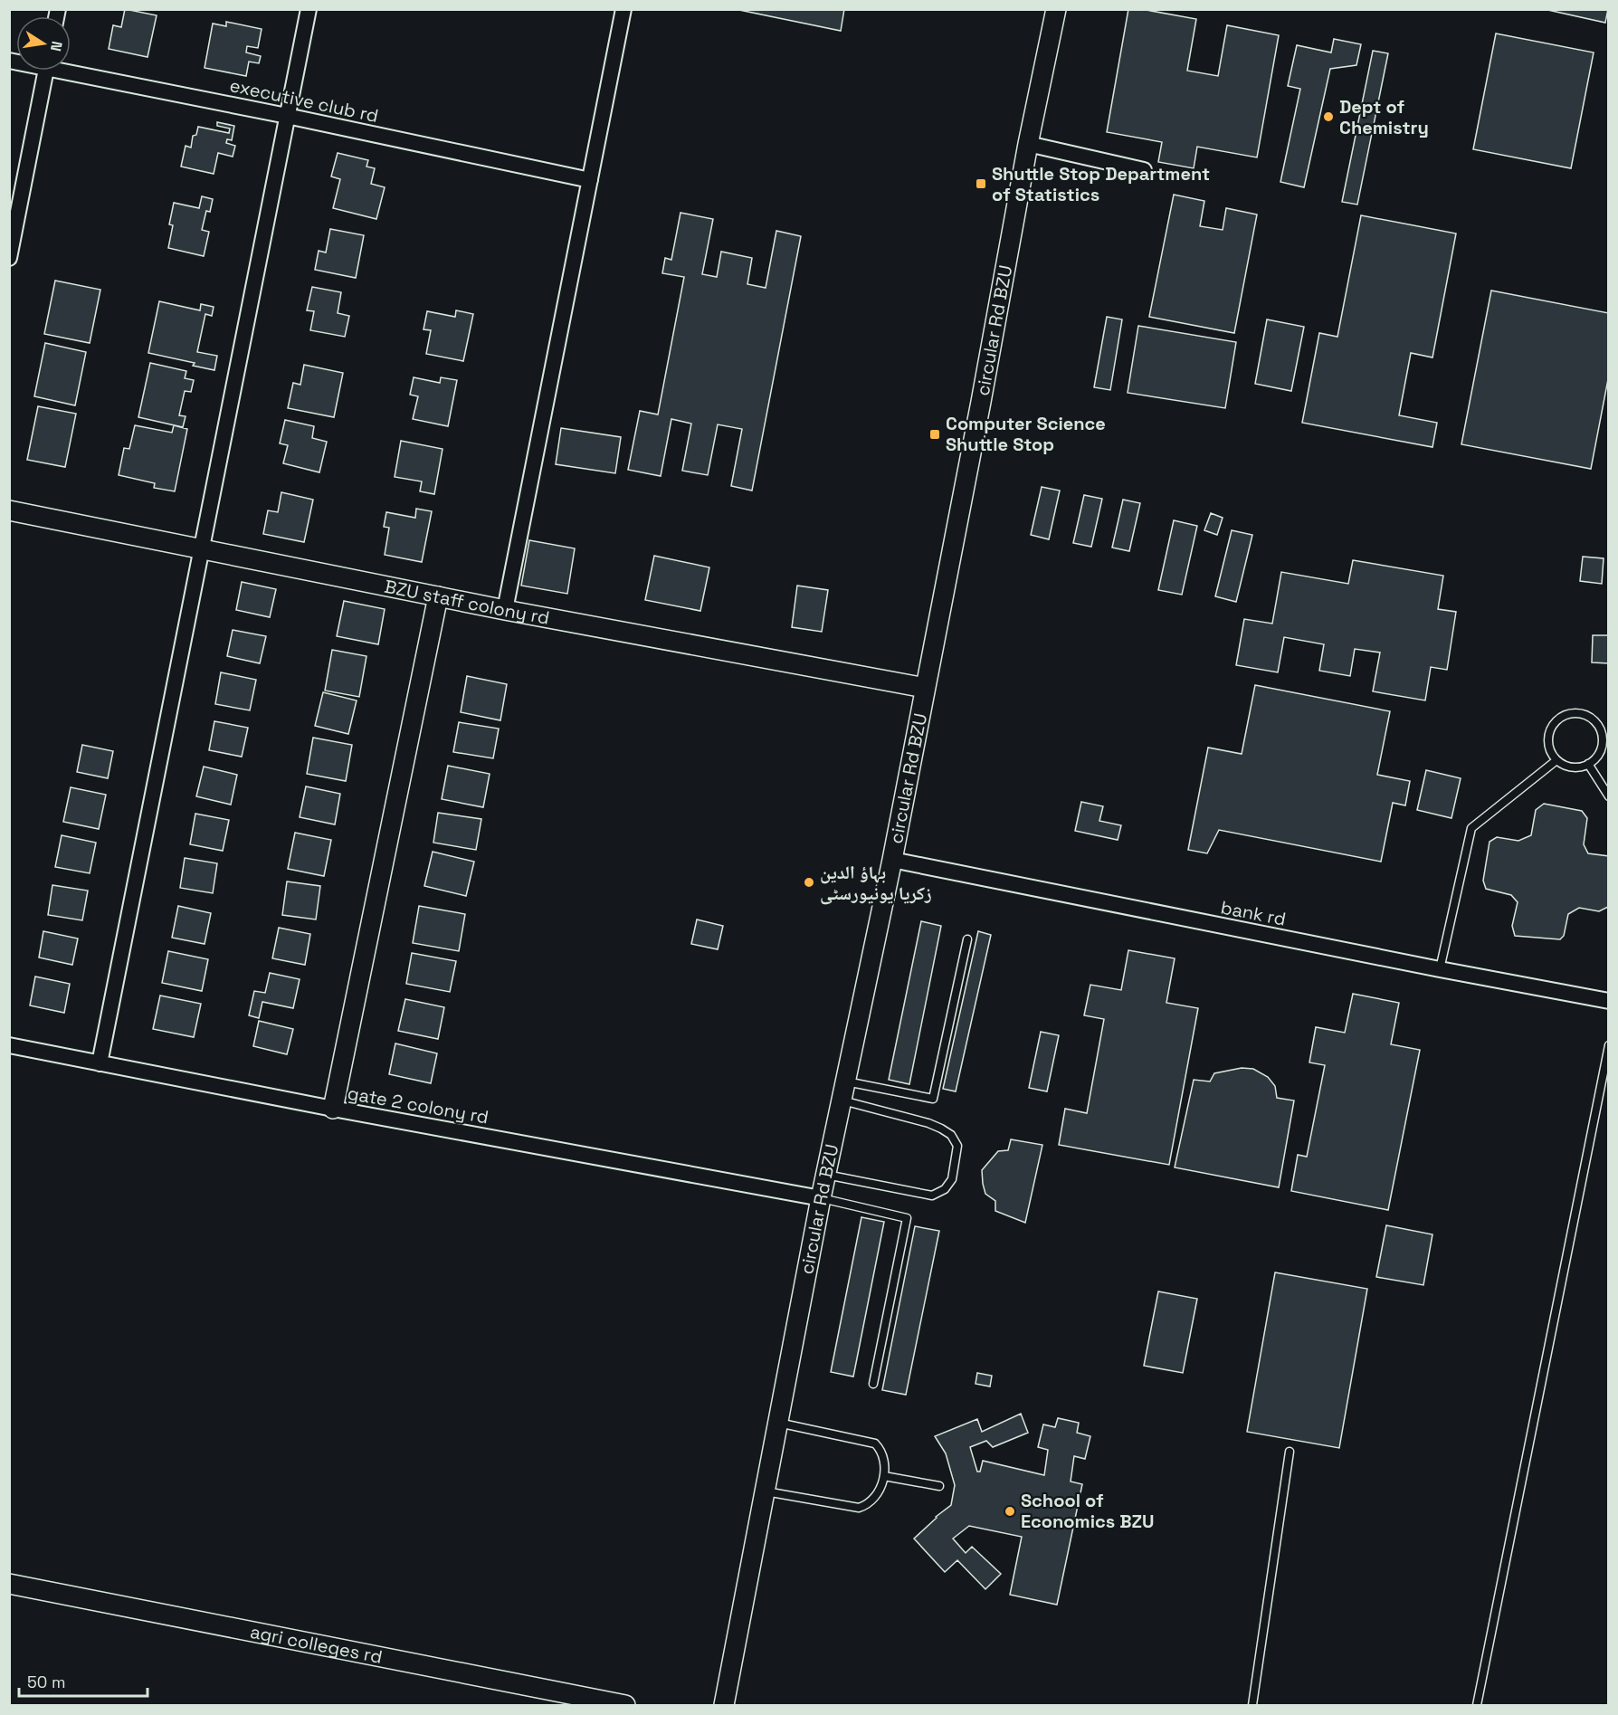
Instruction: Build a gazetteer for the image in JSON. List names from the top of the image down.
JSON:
{
  "streets": {
    "street": [
      "executive club rd",
      "circular Rd BZU",
      "BZU staff colony rd",
      "bank rd",
      "gate 2 colony rd",
      "agri colleges rd"
    ]
  },
  "crossings": [
    ["circular Rd BZU", "BZU staff colony rd"],
    ["circular Rd BZU", "bank rd"],
    ["circular Rd BZU", "gate 2 colony rd"]
  ],
  "places": {
    "other": ["Dept of Chemistry", "بہاؤ الدین زکریا یونیورسٹی", "School of Economics BZU"],
    "transit": ["Shuttle Stop Department of Statistics", "Computer Science Shuttle Stop"]
  },
  "scale_bar": "50 m",
  "north": "right"
}
